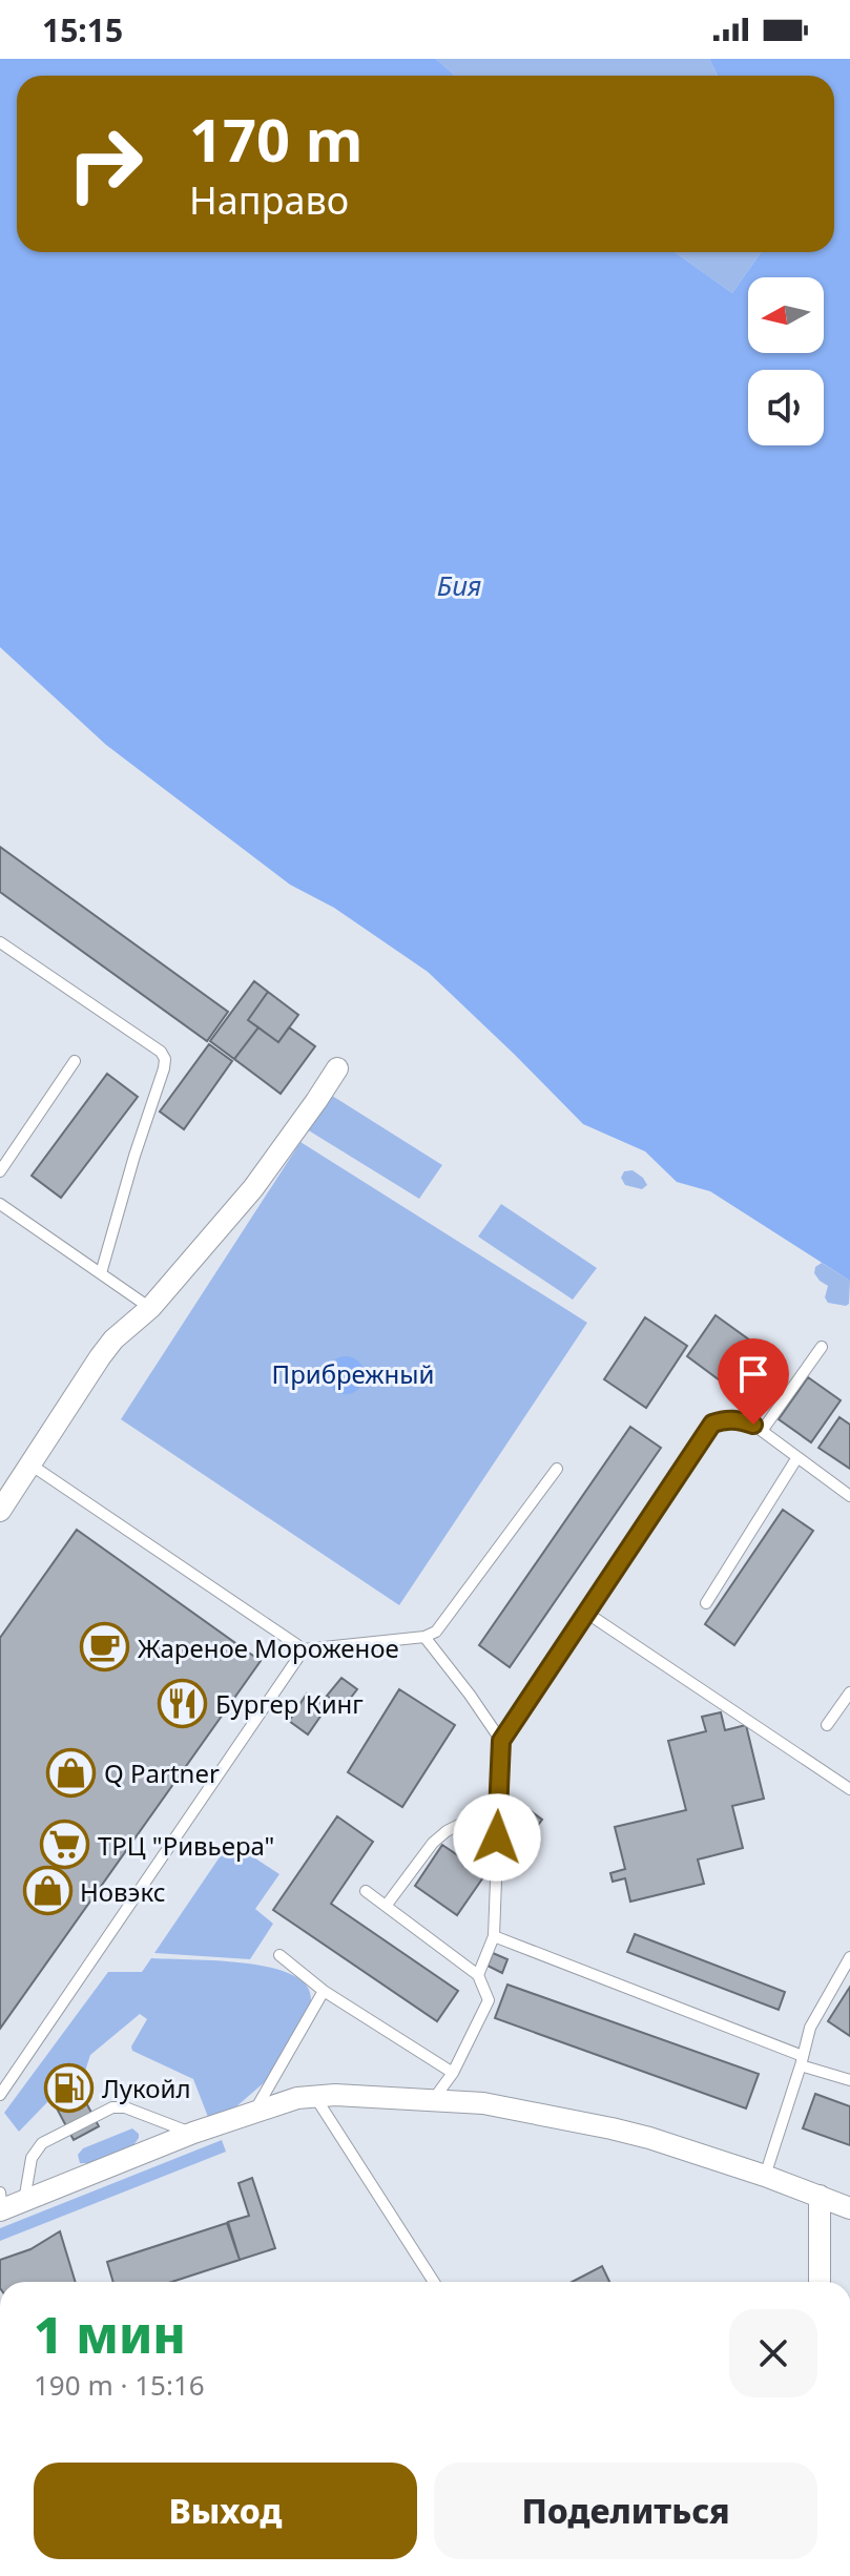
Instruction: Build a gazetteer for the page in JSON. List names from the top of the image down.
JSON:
{
  "water": ["Бия"],
  "parks": ["Прибрежный"],
  "places": {
    "cafe": ["Жареное Мороженое"],
    "restaurant": ["Бургер Кинг"],
    "shop": ["Q Partner", "Новэкс"],
    "supermarket": ["ТРЦ \"Ривьера\""],
    "fuel station": ["Лукойл"]
  },
  "north": "left",
  "page": {
    "status": "15:15",
    "turn": ["170 m", "Направо"],
    "heading": ["1 мин", "190 m · 15:16"],
    "buttons": ["Выход", "Поделиться"]
  }
}
